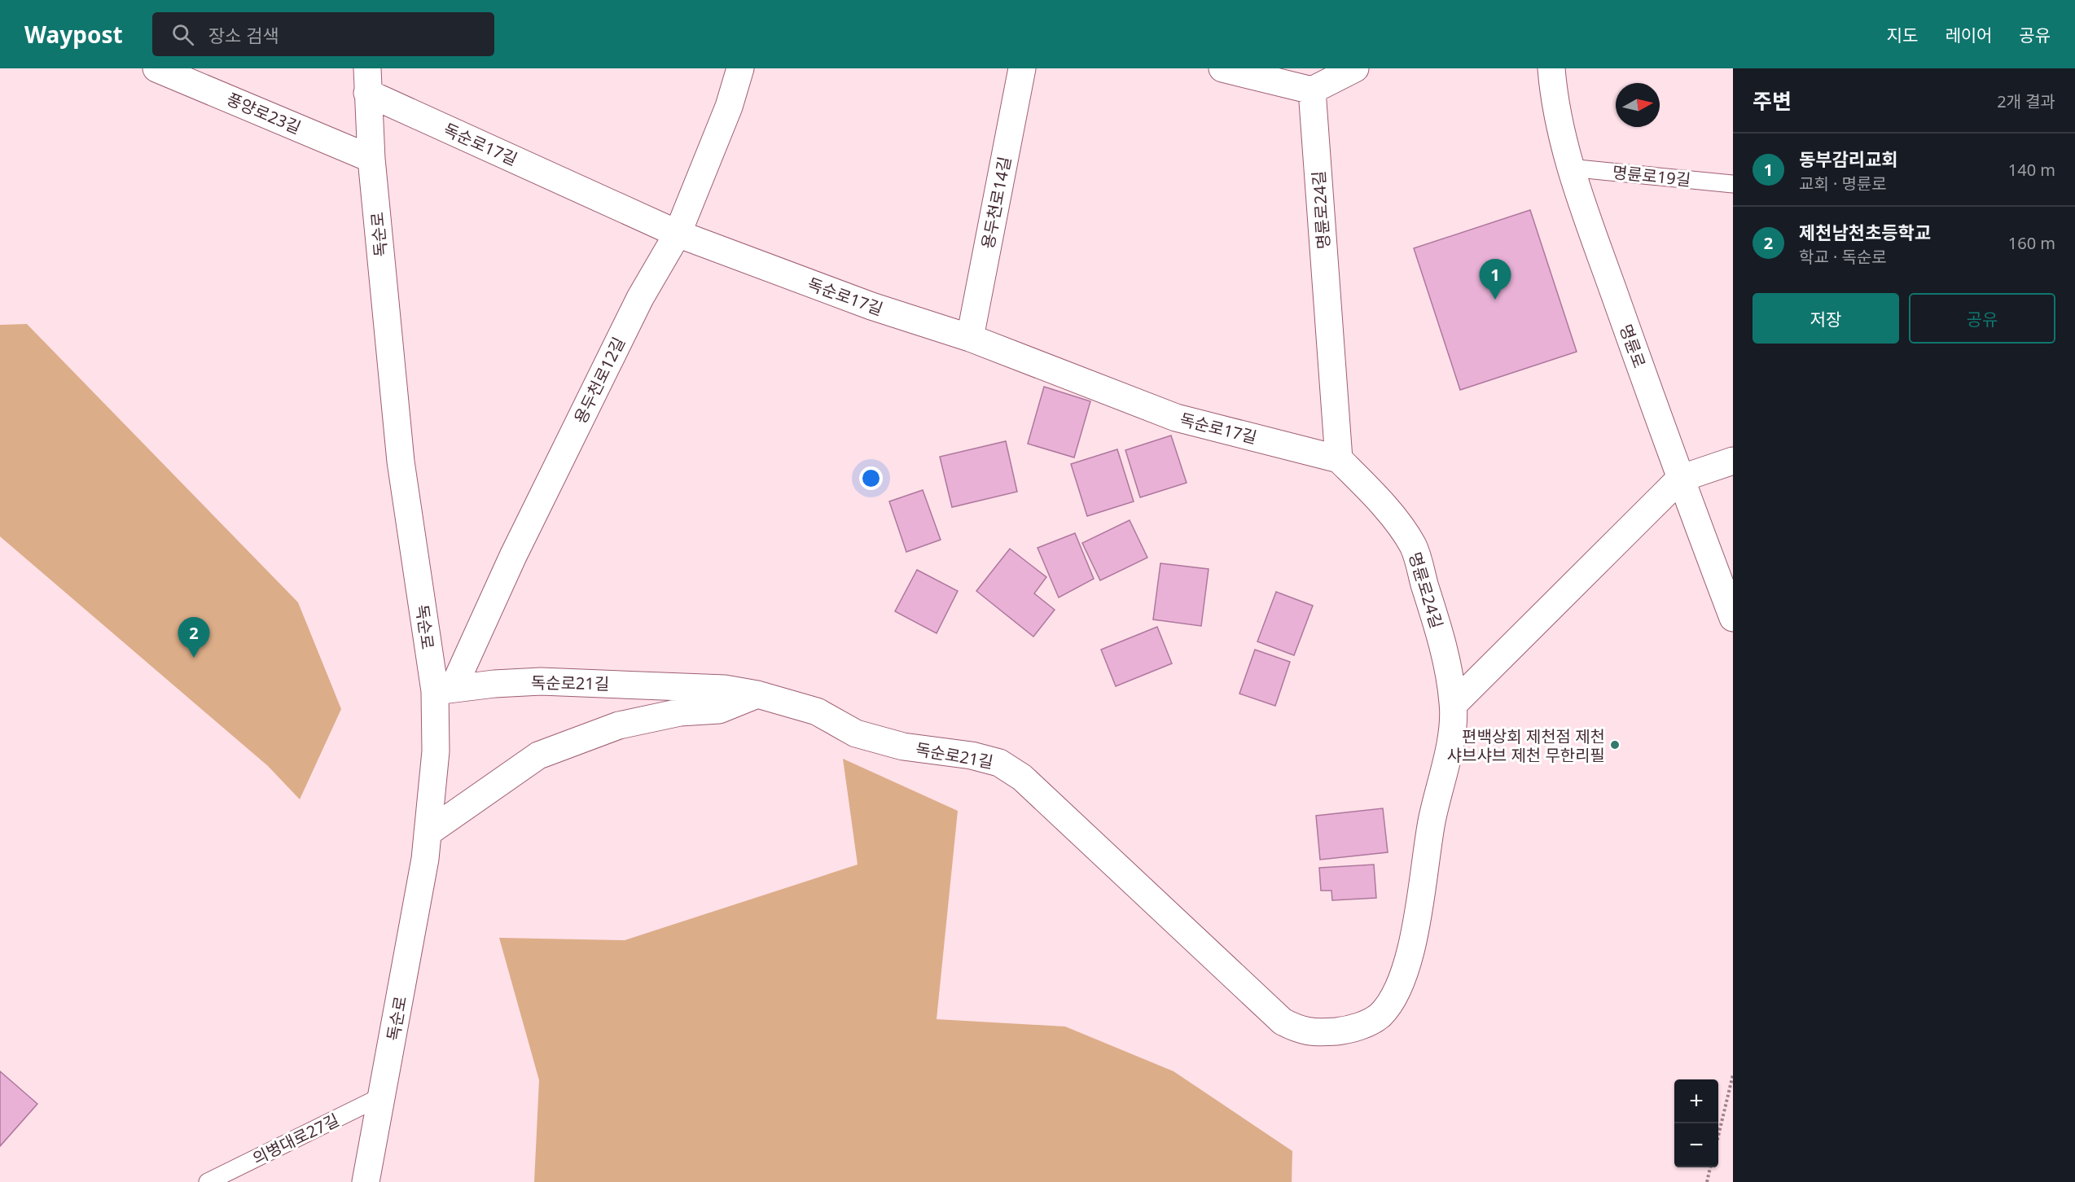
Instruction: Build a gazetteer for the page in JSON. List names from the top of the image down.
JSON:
{
  "streets": {
    "street": [
      "풍양로23길",
      "독순로17길",
      "용두천로14길",
      "명륜로24길",
      "독순로",
      "명륜로",
      "용두천로12길",
      "독순로21길"
    ],
    "lane": ["명륜로19길", "의병대로27길"]
  },
  "crossings": [
    ["풍양로23길", "독순로"],
    ["독순로17길", "용두천로14길"],
    ["독순로17길", "명륜로24길"],
    ["독순로17길", "독순로"],
    ["독순로17길", "용두천로12길"],
    ["명륜로19길", "명륜로"],
    ["명륜로24길", "독순로21길"],
    ["독순로", "용두천로12길"],
    ["독순로", "독순로21길"],
    ["독순로", "의병대로27길"],
    ["용두천로12길", "독순로21길"]
  ],
  "places": ["편백상회 제천점 제천 샤브샤브 제천 무한리필"],
  "north": "right",
  "page": {
    "header": "Waypost",
    "search": "장소 검색",
    "nav": ["지도", "레이어", "공유"],
    "heading": ["주변", "2개 결과"],
    "list": [
      {
        "mark": "1",
        "name": "동부감리교회",
        "note": "교회 · 명륜로",
        "value": "140 m"
      },
      {
        "mark": "2",
        "name": "제천남천초등학교",
        "note": "학교 · 독순로",
        "value": "160 m"
      }
    ],
    "pins": ["1", "2"],
    "buttons": ["저장", "공유"],
    "map_buttons": ["+", "−"]
  }
}
